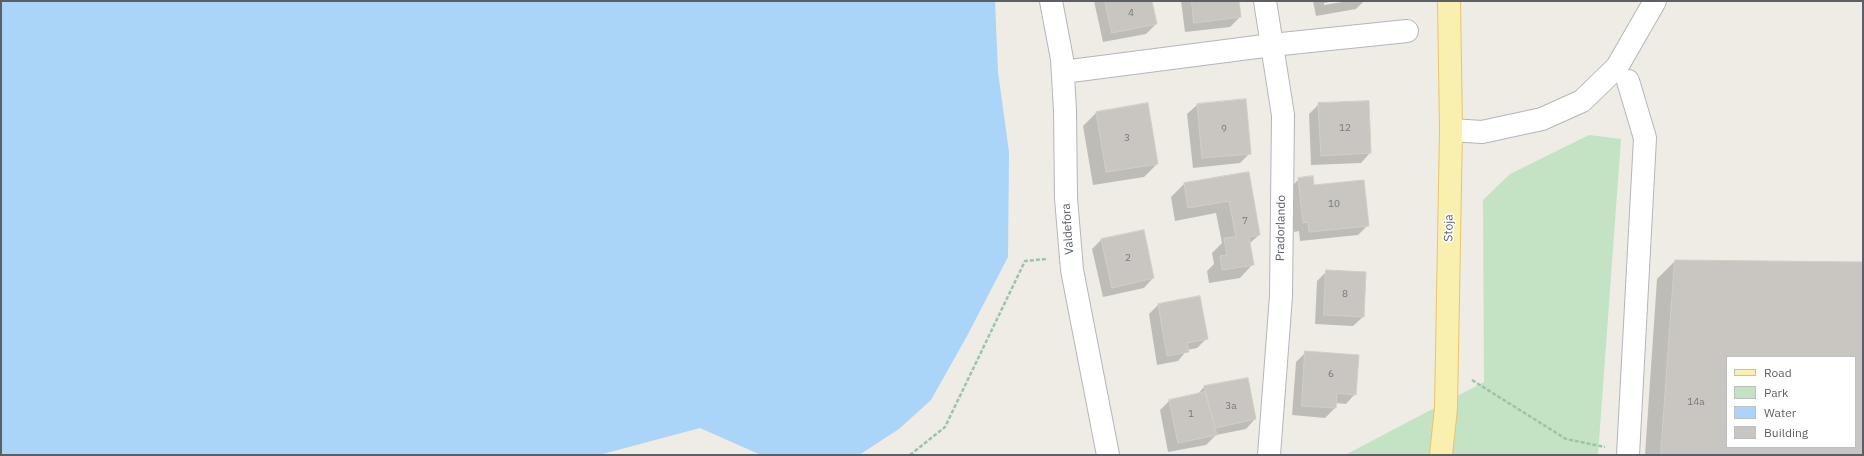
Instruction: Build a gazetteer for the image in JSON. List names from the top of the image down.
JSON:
{
  "streets": {
    "main road": ["Stoja"],
    "street": ["Pradorlando", "Valdefora"]
  },
  "house_numbers": [
    "4",
    "12",
    "9",
    "3",
    "10",
    "7",
    "2",
    "8",
    "6",
    "14a",
    "3a",
    "1"
  ],
  "legend": [
    "Road",
    "Park",
    "Water",
    "Building"
  ]
}
